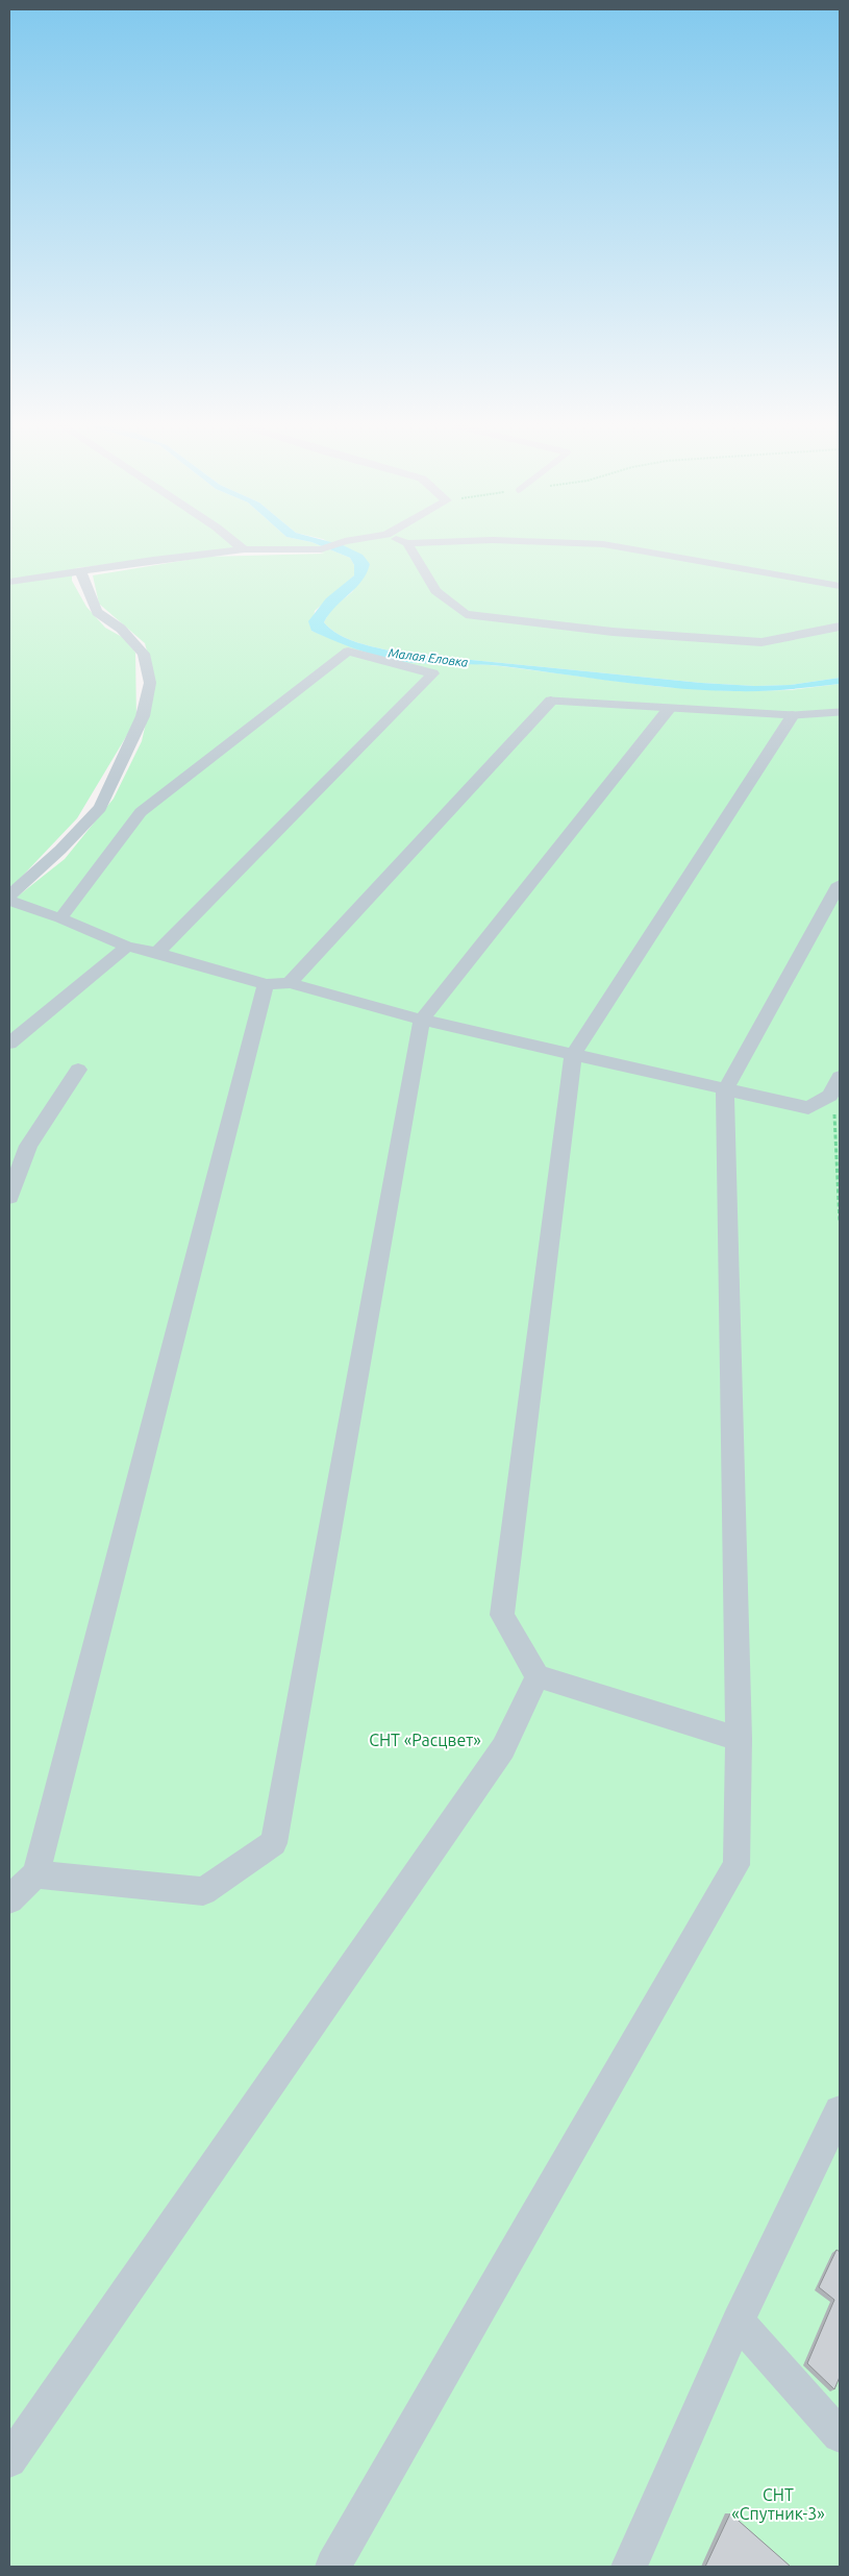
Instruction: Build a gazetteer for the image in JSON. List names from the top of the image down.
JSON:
{
  "water": ["Малая Еловка"],
  "parks": ["СНТ «Расцвет»", "СНТ «Спутник-3»"]
}
